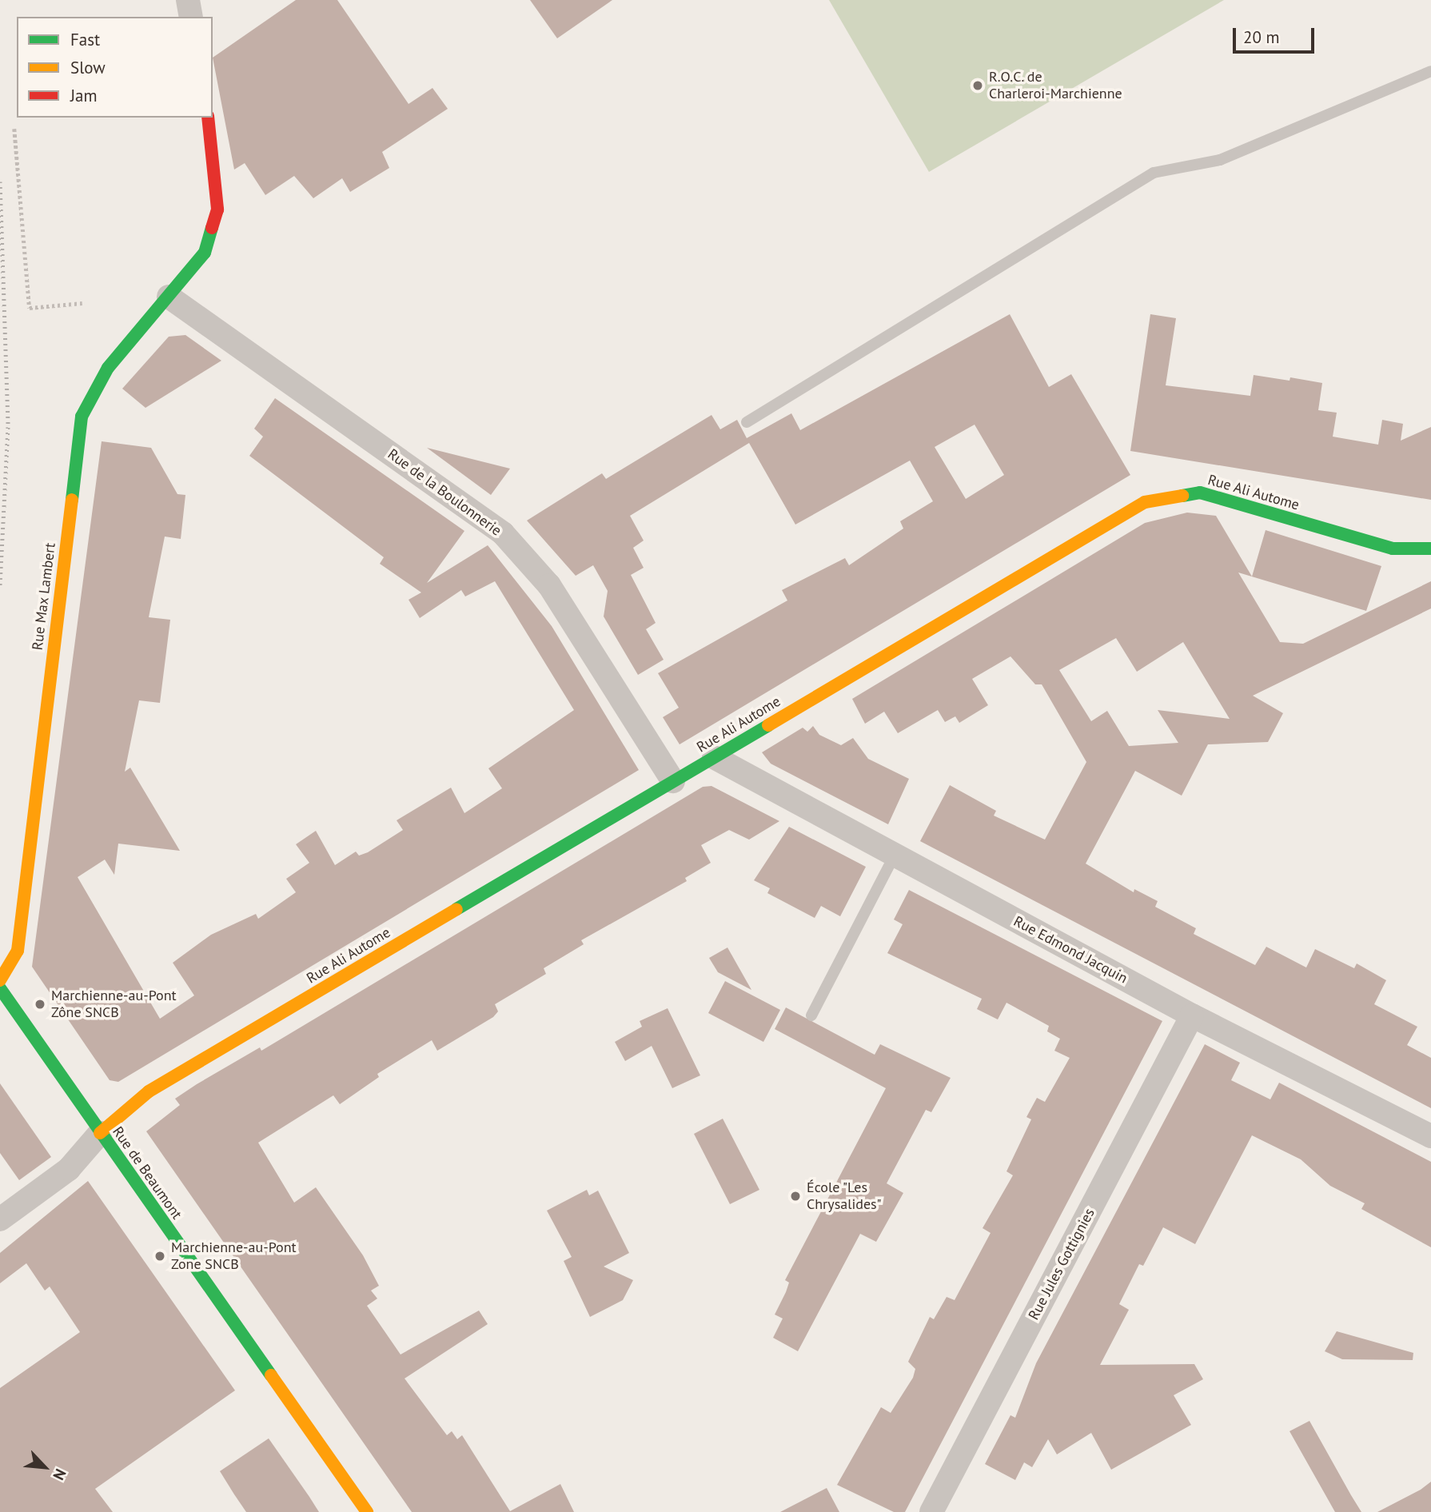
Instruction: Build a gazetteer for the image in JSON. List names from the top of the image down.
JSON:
{
  "streets": {
    "street": [
      "Rue de la Boulonnerie",
      "Rue Ali Autome",
      "Rue Max Lambert",
      "Rue Edmond Jacquin",
      "Rue de Beaumont",
      "Rue Jules Gottignies"
    ]
  },
  "crossings": [
    ["Rue de la Boulonnerie", "Rue Ali Autome"],
    ["Rue de la Boulonnerie", "Rue Max Lambert"],
    ["Rue Ali Autome", "Rue Edmond Jacquin"],
    ["Rue Ali Autome", "Rue de Beaumont"],
    ["Rue Edmond Jacquin", "Rue Jules Gottignies"]
  ],
  "places": [
    "R.O.C. de Charleroi-Marchienne",
    "Marchienne-au-Pont Zône SNCB",
    "École \"Les Chrysalides\"",
    "Marchienne-au-Pont Zone SNCB"
  ],
  "legend": ["Fast", "Slow", "Jam"],
  "scale_bar": "20 m",
  "north": "bottom right"
}
